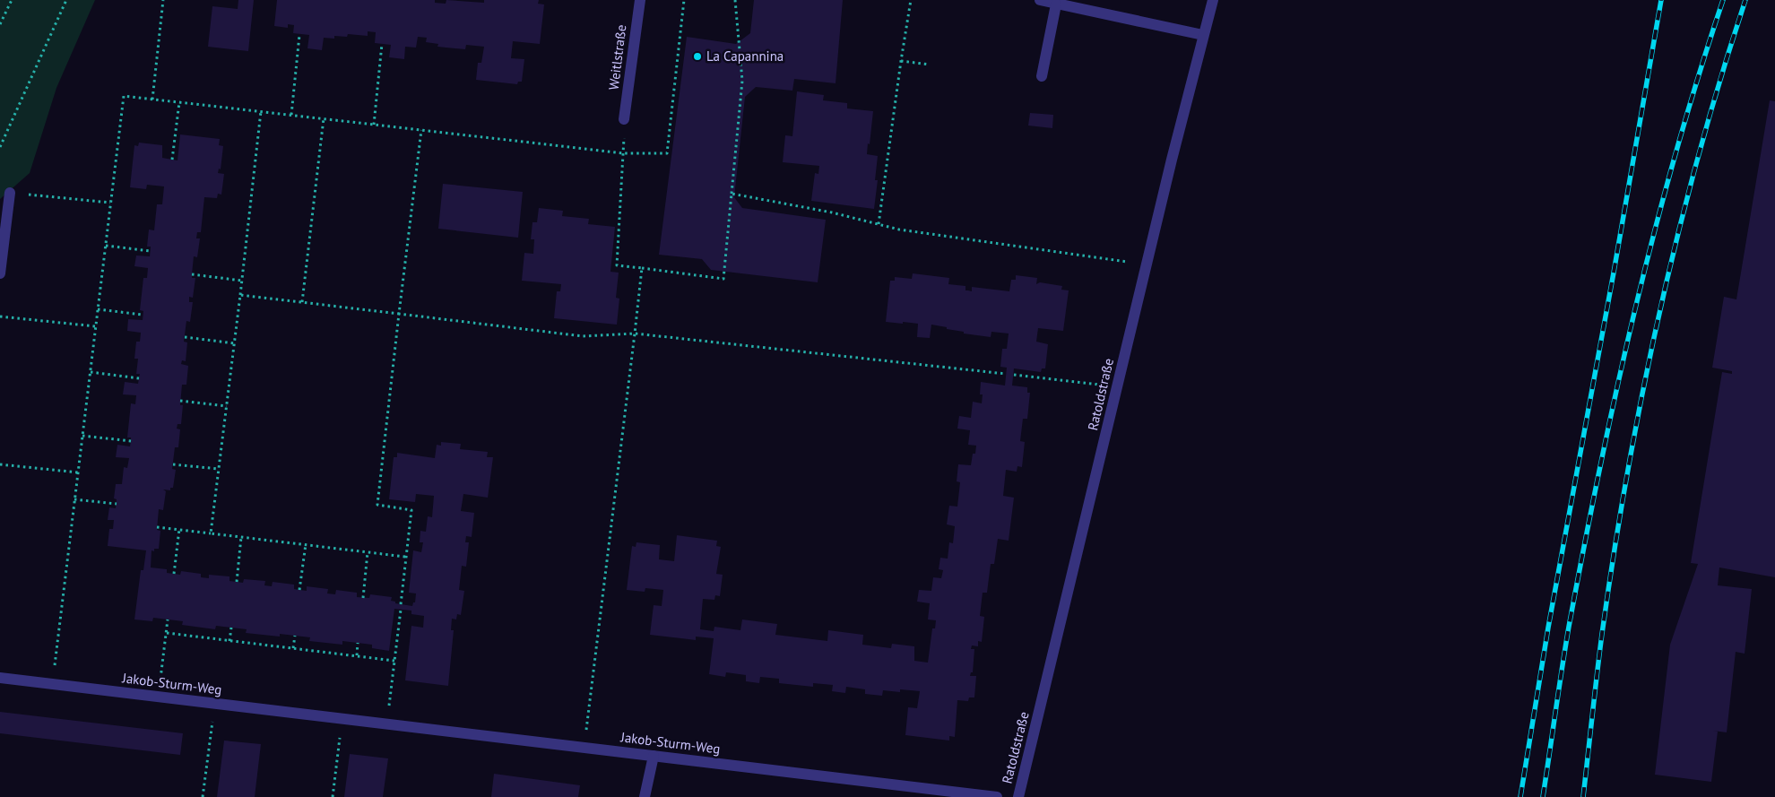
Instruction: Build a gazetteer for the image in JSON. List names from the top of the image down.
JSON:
{
  "streets": {
    "street": ["Weitlstraße", "Ratoldstraße", "Jakob-Sturm-Weg"]
  },
  "places": ["La Capannina"]
}
